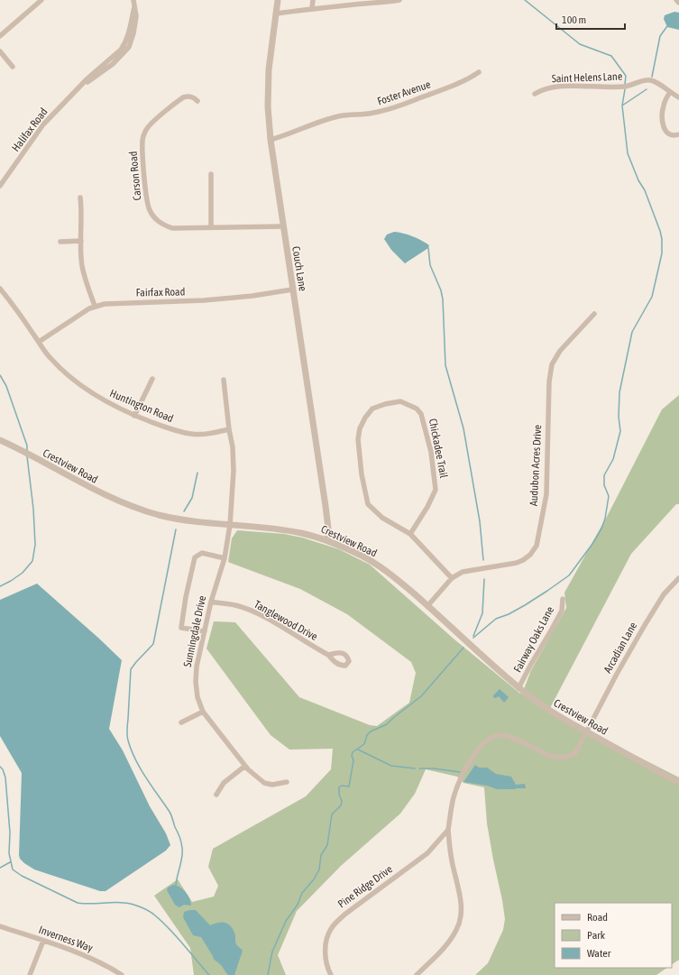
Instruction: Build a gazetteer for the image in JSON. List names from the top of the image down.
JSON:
{
  "streets": {
    "street": [
      "Saint Helens Lane",
      "Foster Avenue",
      "Halifax Road",
      "Carson Road",
      "Couch Lane",
      "Fairfax Road",
      "Huntington Road",
      "Chickadee Trail",
      "Audubon Acres Drive",
      "Crestview Road",
      "Tanglewood Drive",
      "Sunningdale Drive",
      "Fairway Oaks Lane",
      "Arcadian Lane",
      "Pine Ridge Drive",
      "Inverness Way"
    ]
  },
  "crossings": [
    ["Foster Avenue", "Couch Lane"],
    ["Carson Road", "Couch Lane"],
    ["Couch Lane", "Fairfax Road"],
    ["Couch Lane", "Crestview Road"],
    ["Fairfax Road", "Huntington Road"],
    ["Chickadee Trail", "Audubon Acres Drive"],
    ["Audubon Acres Drive", "Crestview Road"],
    ["Crestview Road", "Sunningdale Drive"],
    ["Crestview Road", "Fairway Oaks Lane"],
    ["Crestview Road", "Arcadian Lane"],
    ["Crestview Road", "Pine Ridge Drive"],
    ["Tanglewood Drive", "Sunningdale Drive"],
    ["Arcadian Lane", "Pine Ridge Drive"]
  ],
  "legend": ["Road", "Park", "Water"],
  "scale_bar": "100 m"
}
